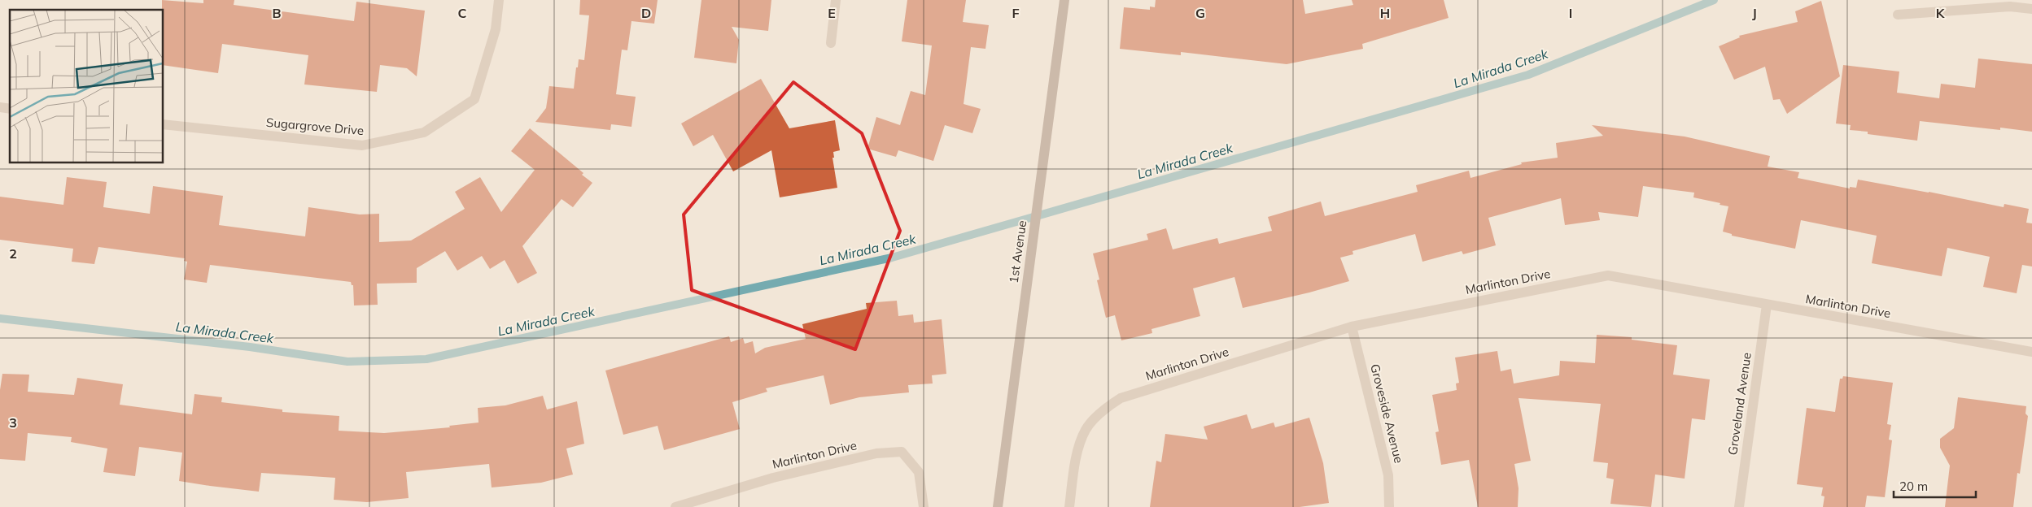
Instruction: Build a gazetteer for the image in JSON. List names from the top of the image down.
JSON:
{
  "streets": {
    "main road": ["1st Avenue"],
    "street": [
      "Sugargrove Drive",
      "Marlinton Drive",
      "Groveland Avenue",
      "Groveside Avenue"
    ]
  },
  "crossings": [
    ["Marlinton Drive", "Groveland Avenue"],
    ["Marlinton Drive", "Groveside Avenue"]
  ],
  "water": ["La Mirada Creek"],
  "scale_bar": "20 m",
  "grid": {
    "columns": [
      "B",
      "C",
      "D",
      "E",
      "F",
      "G",
      "H",
      "I",
      "J",
      "K"
    ],
    "rows": ["2", "3"]
  }
}
